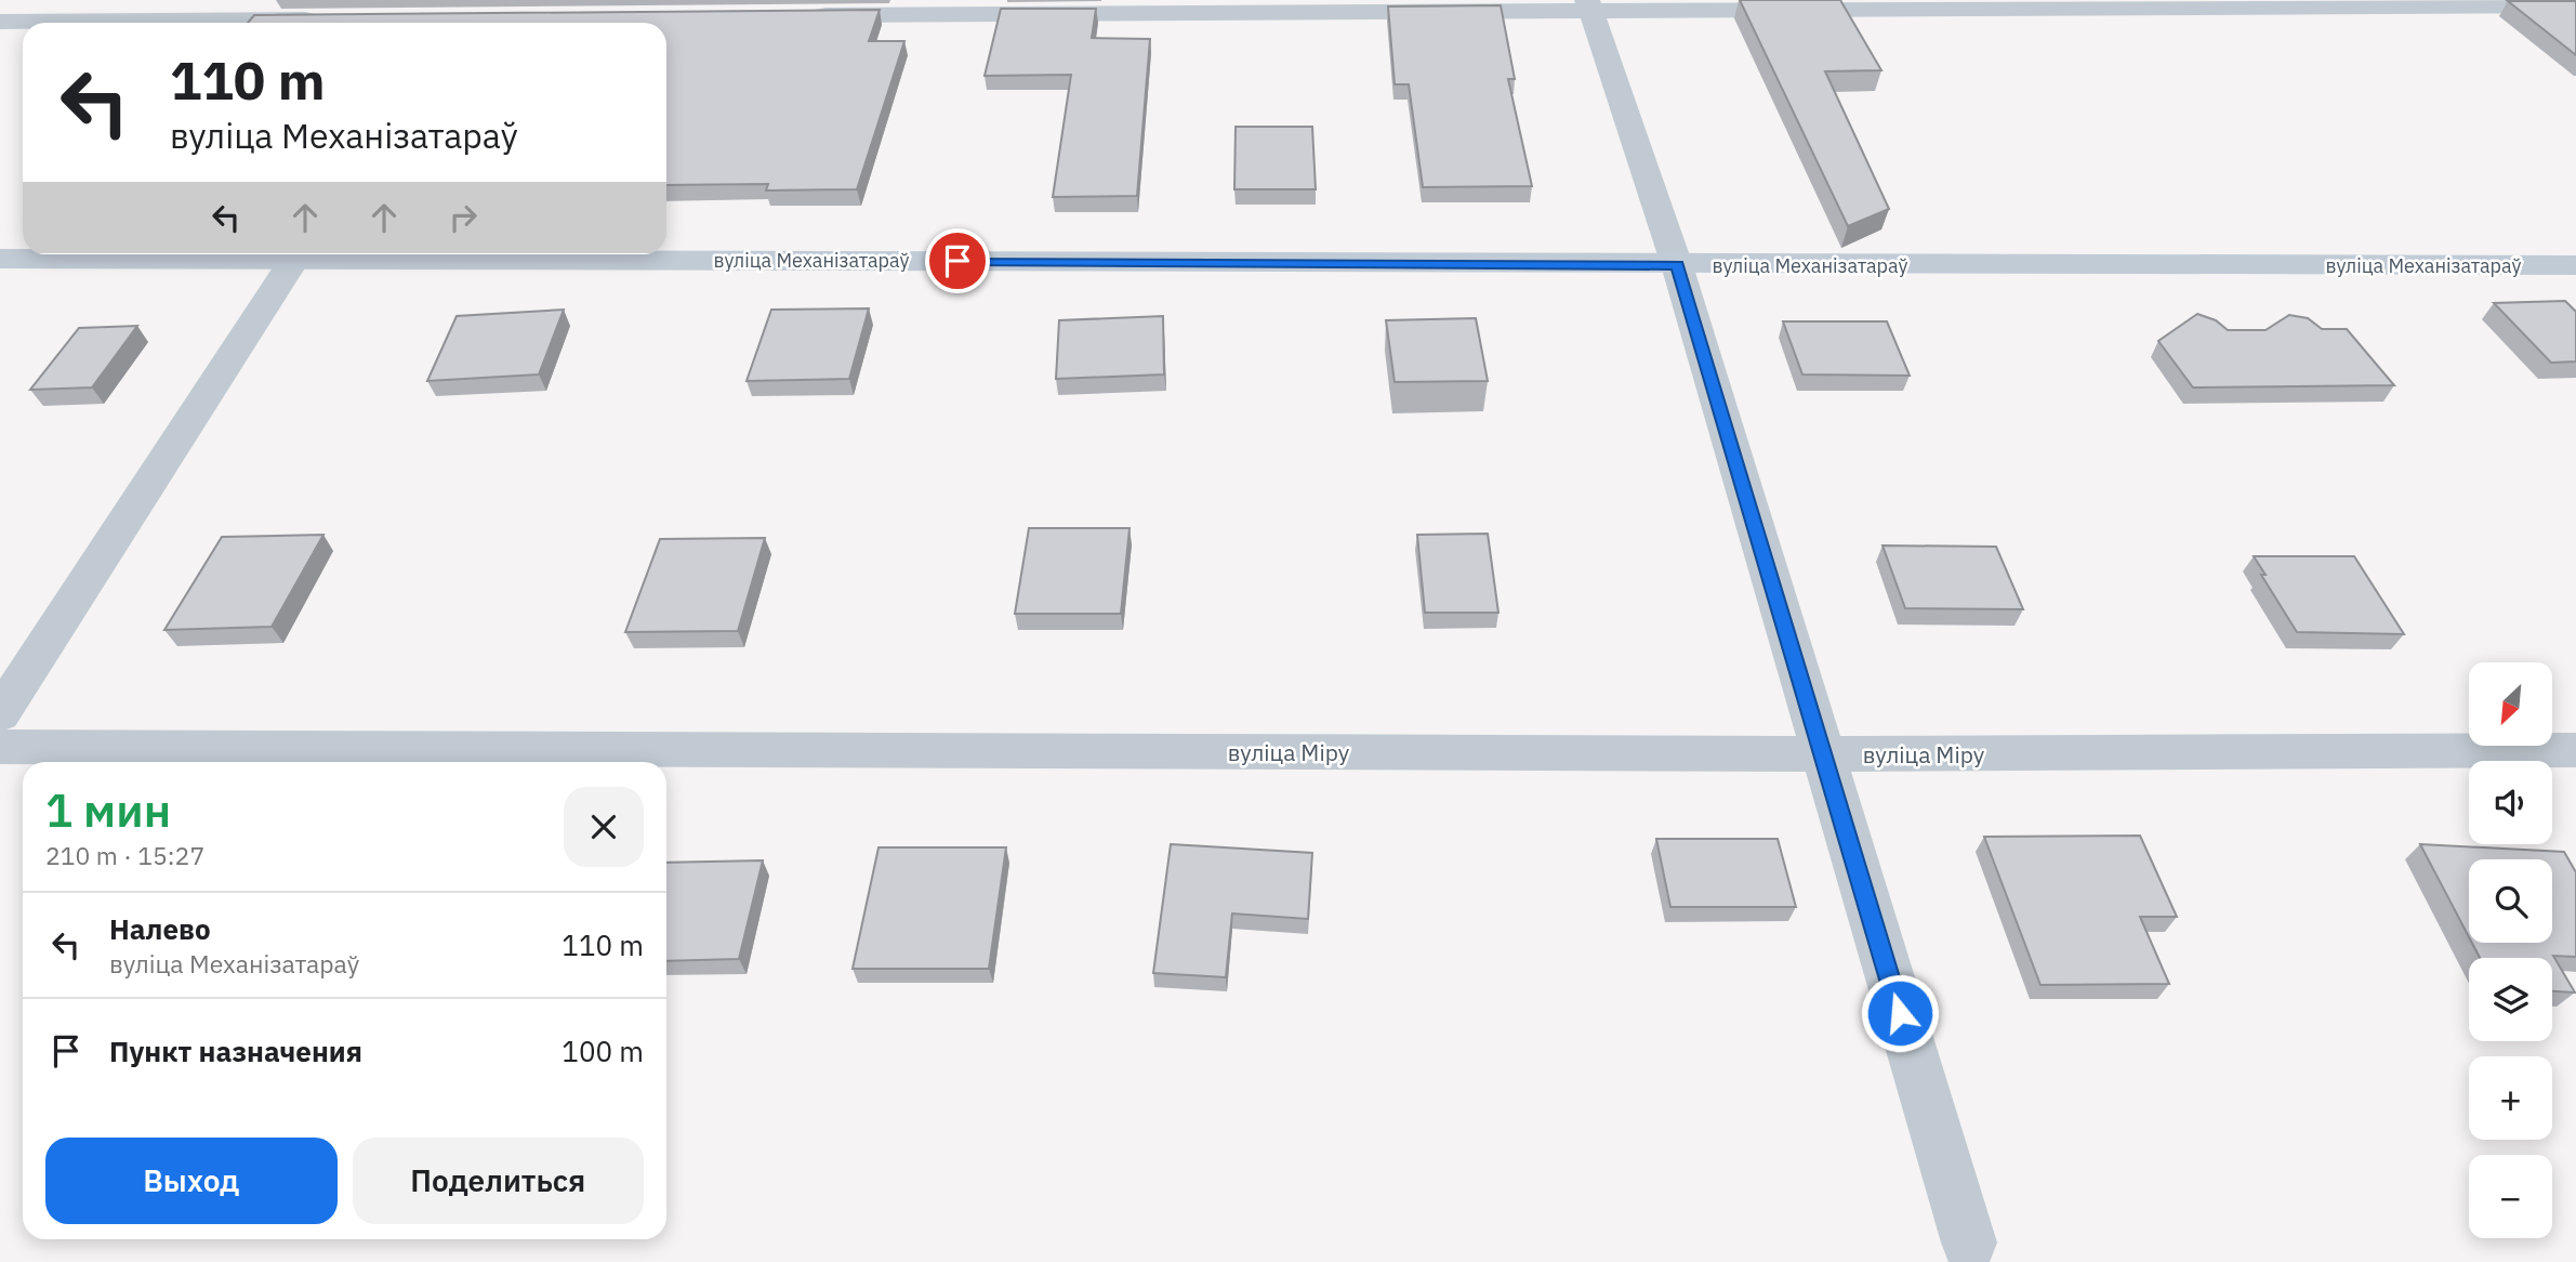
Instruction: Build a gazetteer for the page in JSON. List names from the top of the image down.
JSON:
{
  "streets": {
    "street": ["вуліца Механізатараў", "вуліца Міру"]
  },
  "north": "bottom left",
  "page": {
    "turn": ["110 m", "вуліца Механізатараў"],
    "map_buttons": ["+", "−"],
    "heading": ["1 мин", "210 m · 15:27"],
    "list": [
      {
        "name": "Налево",
        "note": "вуліца Механізатараў",
        "value": "110 m"
      },
      {
        "name": "Пункт назначения",
        "value": "100 m"
      }
    ],
    "buttons": ["Выход", "Поделиться"]
  }
}
